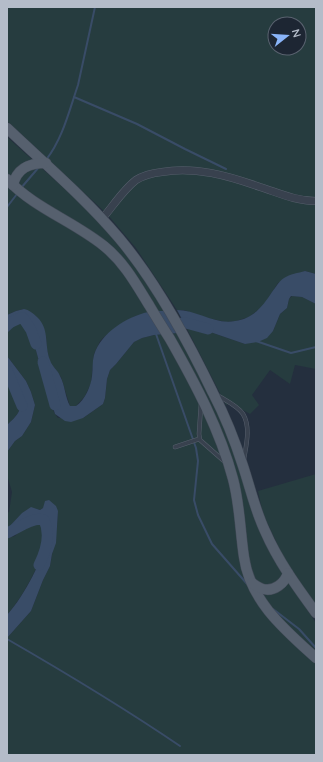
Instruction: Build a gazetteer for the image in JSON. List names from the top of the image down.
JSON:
{
  "north": "right"
}
